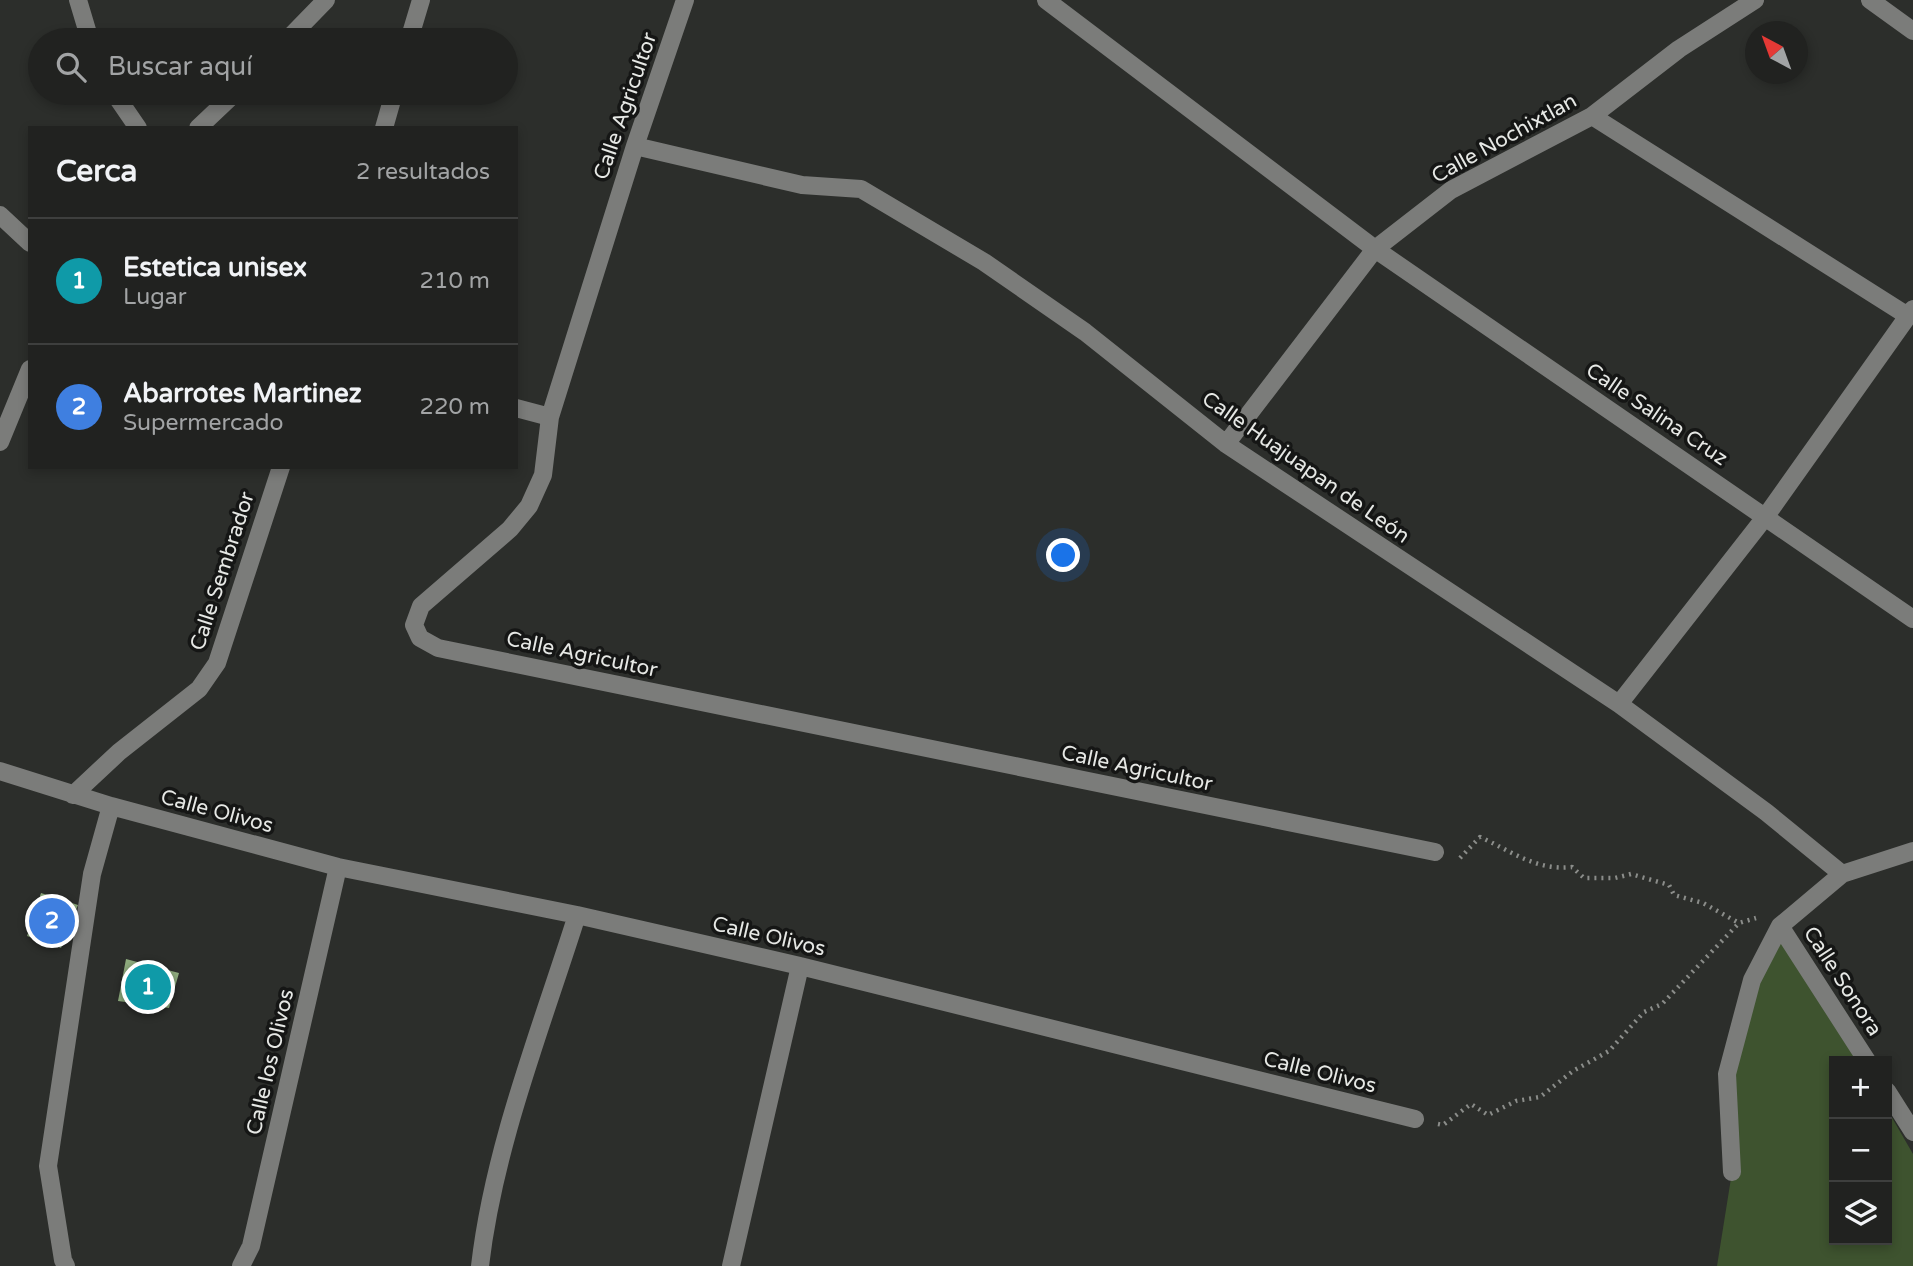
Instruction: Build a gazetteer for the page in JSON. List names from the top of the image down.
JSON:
{
  "streets": {
    "street": [
      "Calle Agricultor",
      "Calle Nochixtlan",
      "Calle Salina Cruz",
      "Calle Huajuapan de León",
      "Calle Sembrador",
      "Calle Olivos",
      "Calle Sonora",
      "Calle los Olivos"
    ]
  },
  "crossings": [
    ["Calle Agricultor", "Calle Huajuapan de León"],
    ["Calle Nochixtlan", "Calle Salina Cruz"],
    ["Calle Nochixtlan", "Calle Huajuapan de León"],
    ["Calle Sembrador", "Calle Olivos"],
    ["Calle Olivos", "Calle los Olivos"]
  ],
  "north": "top left",
  "page": {
    "search": "Buscar aquí",
    "heading": ["Cerca", "2 resultados"],
    "list": [
      {
        "mark": "1",
        "name": "Estetica unisex",
        "note": "Lugar",
        "value": "210 m"
      },
      {
        "mark": "2",
        "name": "Abarrotes Martinez",
        "note": "Supermercado",
        "value": "220 m"
      }
    ],
    "pins": ["2", "1"],
    "map_buttons": ["+", "−"]
  }
}
